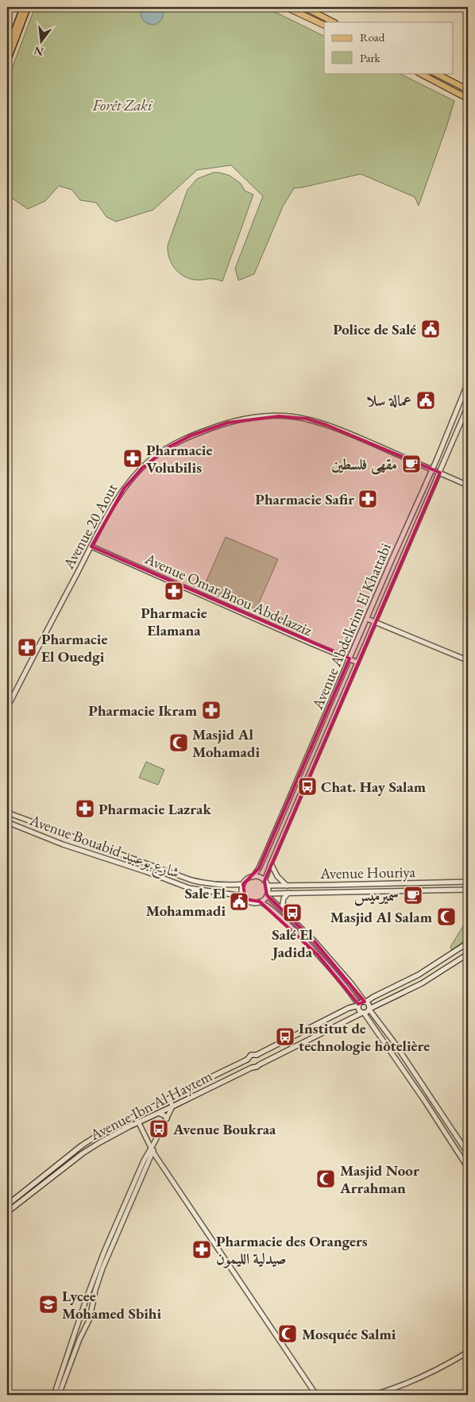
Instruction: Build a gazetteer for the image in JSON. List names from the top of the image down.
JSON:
{
  "streets": {
    "main road": ["Avenue Ibn Al Haytem"],
    "street": [
      "Avenue 20 Aout",
      "Avenue Omar Bnou Abdelazziz",
      "Avenue Abdelkrim El Khattabi",
      "Avenue Bouabid شارع بوعبيد",
      "Avenue Houriya"
    ]
  },
  "crossings": [
    ["Avenue 20 Aout", "Avenue Omar Bnou Abdelazziz"],
    ["Avenue 20 Aout", "Avenue Abdelkrim El Khattabi"],
    ["Avenue Omar Bnou Abdelazziz", "Avenue Abdelkrim El Khattabi"],
    ["Avenue Abdelkrim El Khattabi", "Avenue Bouabid شارع بوعبيد"],
    ["Avenue Abdelkrim El Khattabi", "Avenue Houriya"],
    ["Avenue Bouabid شارع بوعبيد", "Avenue Houriya"]
  ],
  "parks": ["Forêt Zaki"],
  "places": {
    "public building": ["Police de Salé", "عمالة سلا", "Sale El Mohammadi"],
    "pharmacy": [
      "Pharmacie Volubilis",
      "Pharmacie Safir",
      "Pharmacie Elamana",
      "Pharmacie El Ouedgi",
      "Pharmacie Ikram",
      "Pharmacie Lazrak",
      "Pharmacie des Orangers صيدلية الليمون"
    ],
    "cafe": ["مقهى فلسطين", "سميرميس"],
    "mosque": [
      "Masjid Al Mohamadi",
      "Masjid Al Salam",
      "Masjid Noor Arrahman",
      "Mosquée Salmi"
    ],
    "bus stop": [
      "Chat. Hay Salam",
      "Salé El Jadida",
      "Institut de technologie hôtelière",
      "Avenue Boukraa"
    ],
    "school or university": ["Lycee Mohamed Sbihi"]
  },
  "legend": ["Road", "Park"],
  "north": "bottom"
}
